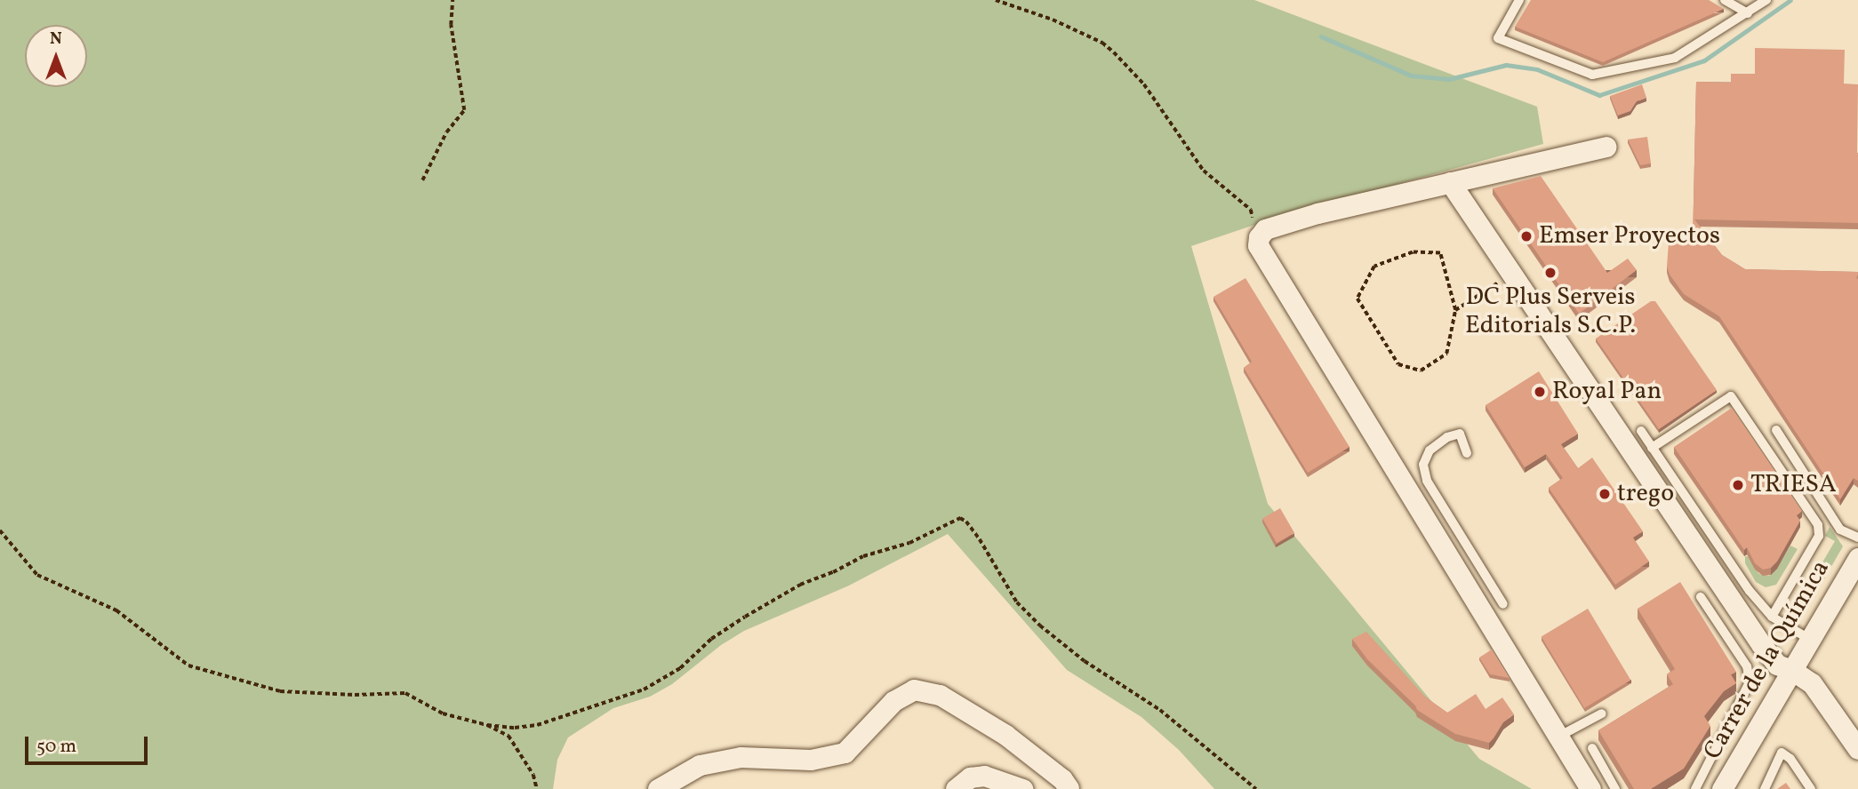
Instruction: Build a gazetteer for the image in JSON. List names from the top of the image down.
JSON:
{
  "streets": {
    "street": ["Carrer de la Química"]
  },
  "places": [
    "Emser Proyectos",
    "DC Plus Serveis Editorials S.C.P.",
    "Royal Pan",
    "TRIESA",
    "trego"
  ],
  "scale_bar": "50 m",
  "north": "top"
}
